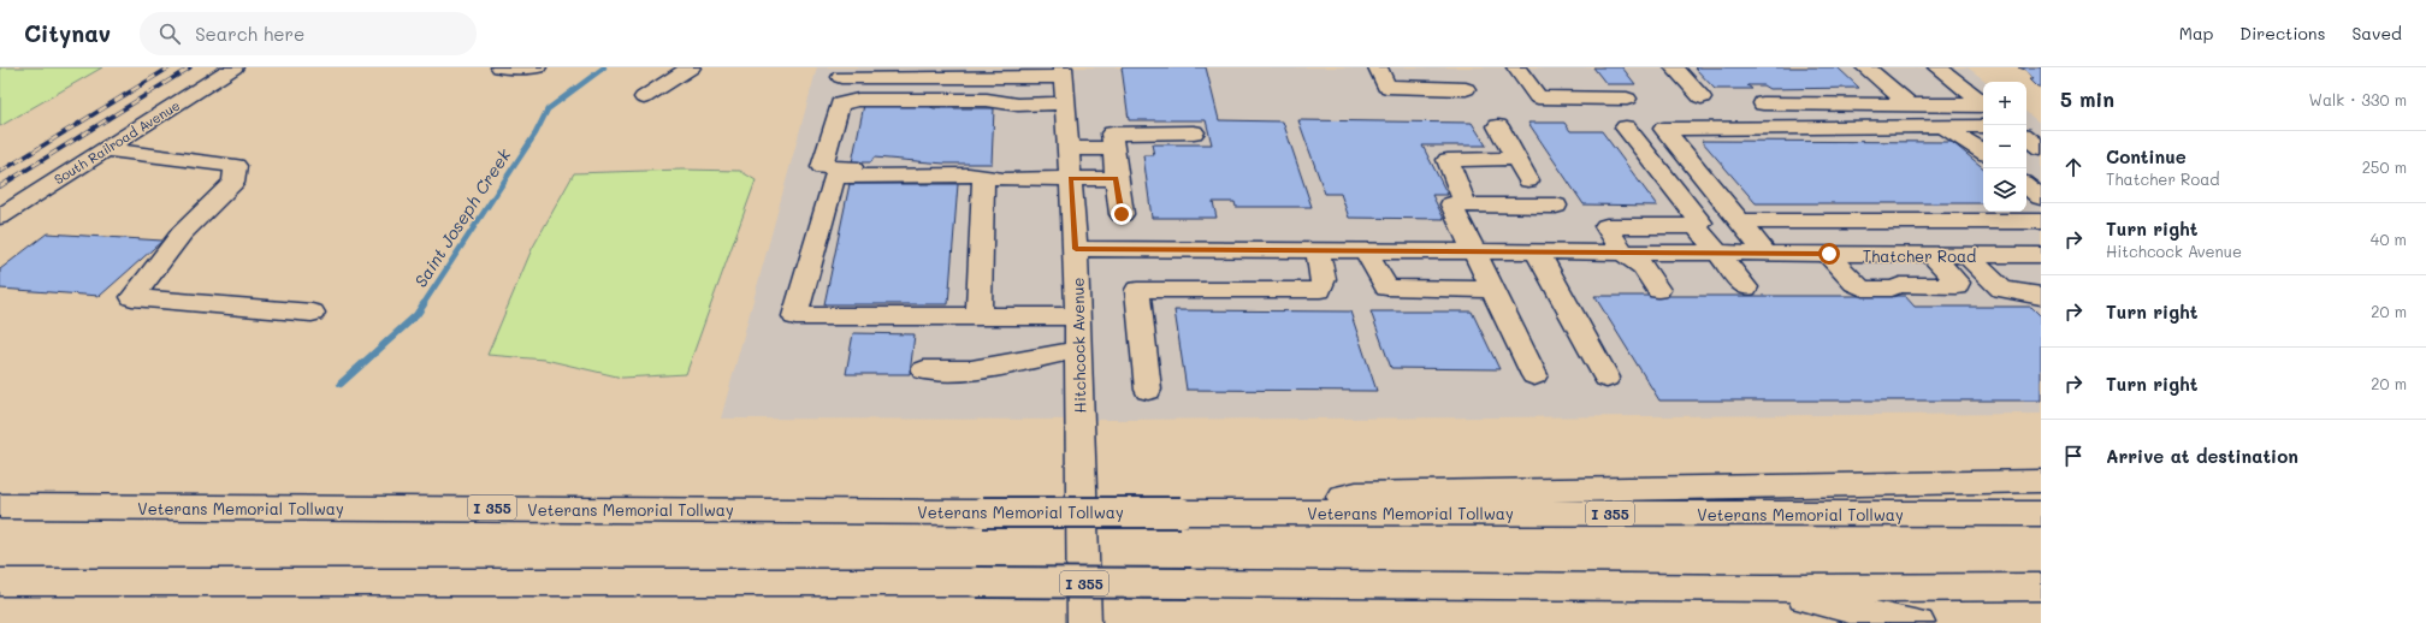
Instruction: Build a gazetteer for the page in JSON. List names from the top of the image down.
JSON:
{
  "streets": {
    "main road": [
      "South Railroad Avenue",
      "Thatcher Road",
      "Hitchcock Avenue",
      "Veterans Memorial Tollway",
      "I 355"
    ]
  },
  "crossings": [
    ["Thatcher Road", "Hitchcock Avenue"]
  ],
  "water": ["Saint Joseph Creek"],
  "page": {
    "header": "Citynav",
    "search": "Search here",
    "nav": ["Map", "Directions", "Saved"],
    "heading": ["5 min", "Walk · 330 m"],
    "map_buttons": ["+", "−"],
    "list": [
      ["Continue", "Thatcher Road", "250 m"],
      ["Turn right", "Hitchcock Avenue", "40 m"],
      ["Turn right", "20 m"],
      ["Turn right", "20 m"],
      "Arrive at destination"
    ]
  }
}
